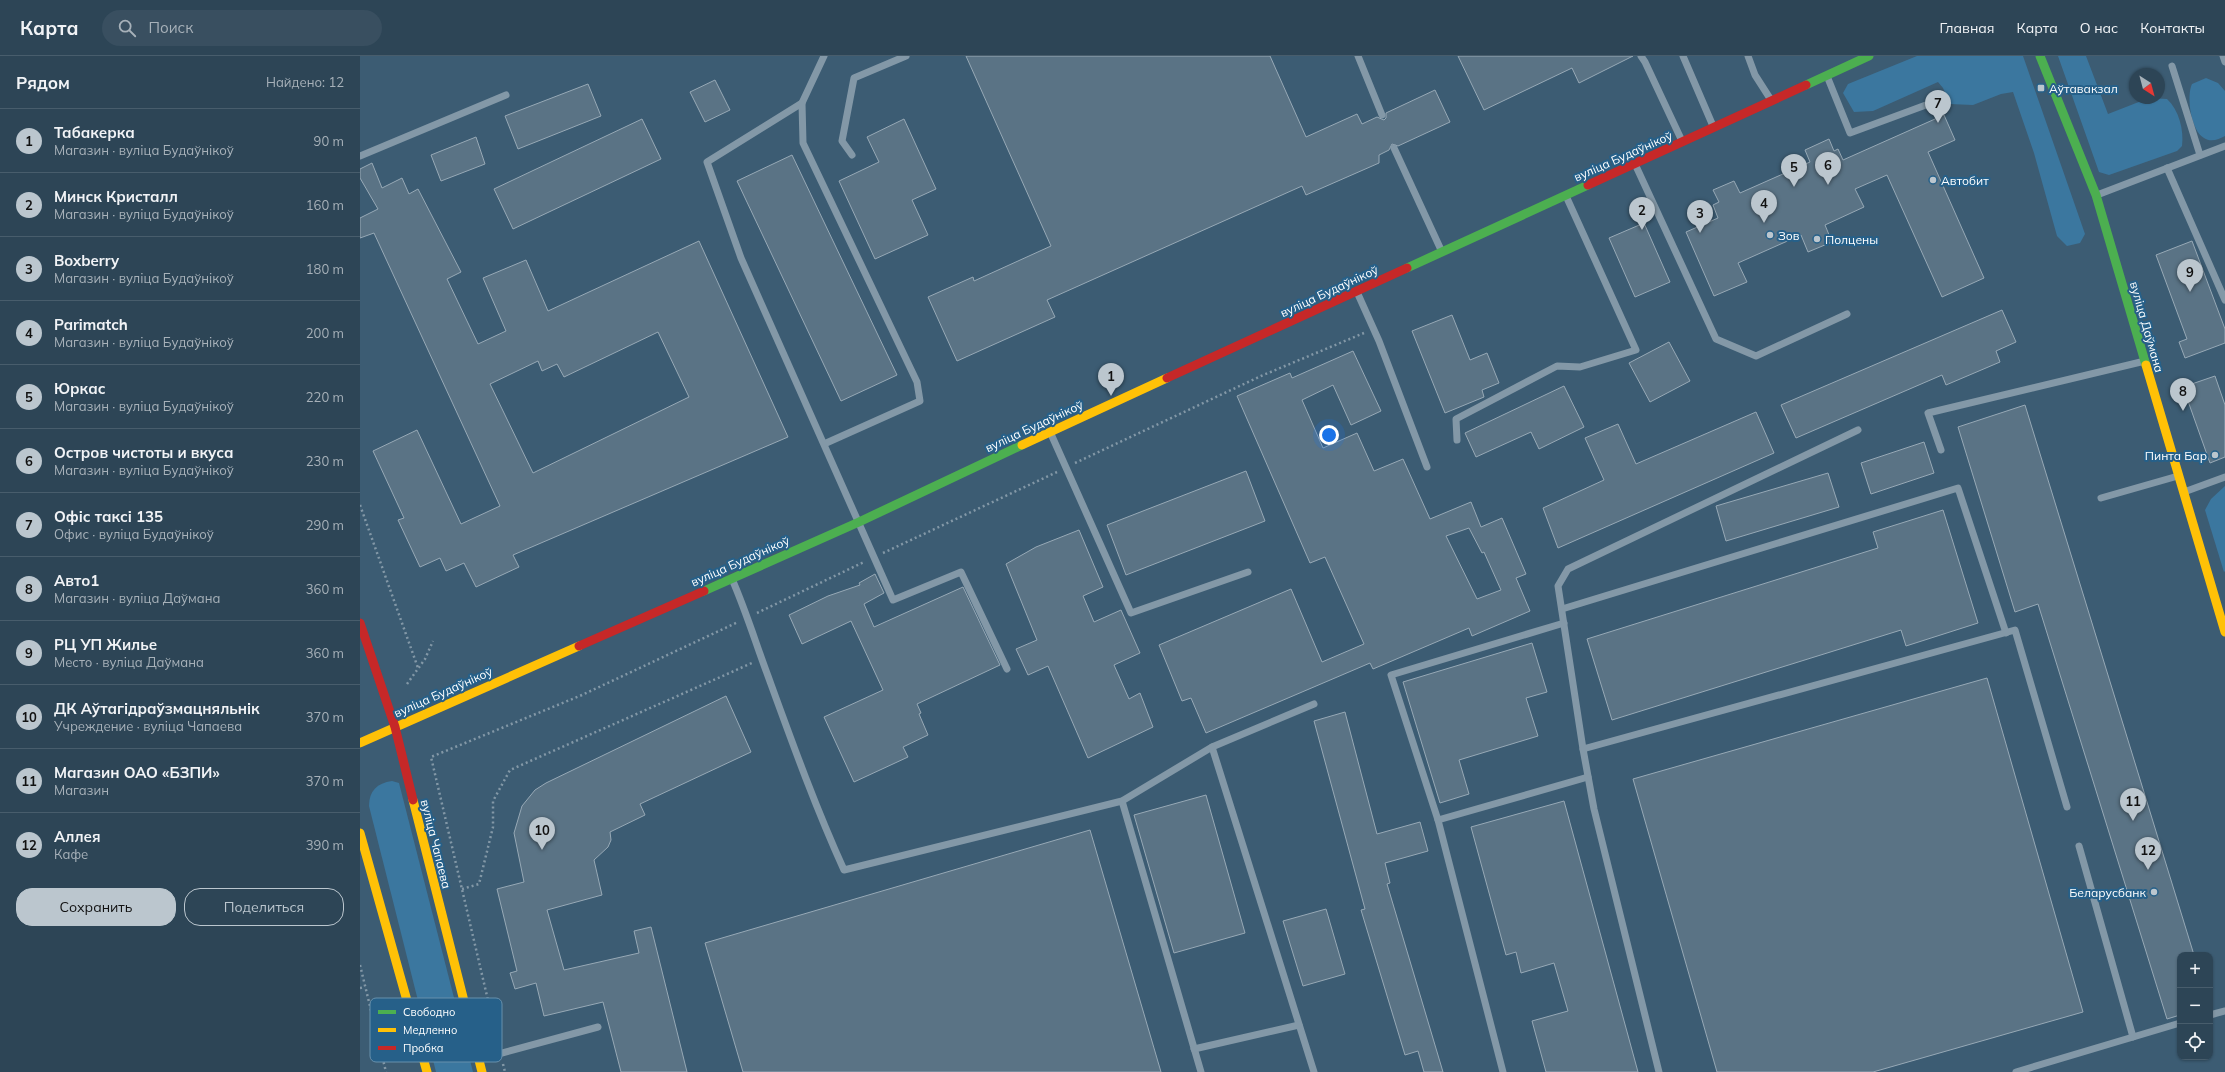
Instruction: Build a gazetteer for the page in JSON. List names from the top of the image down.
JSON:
{
  "streets": {
    "main road": ["вуліца Будаўнікоў", "вуліца Даўмана", "вуліца Чапаева"]
  },
  "crossings": [
    ["вуліца Будаўнікоў", "вуліца Чапаева"]
  ],
  "places": {
    "transit": ["Аўтавакзал"],
    "other": [
      "Автобит",
      "Зов",
      "Полцены",
      "Пинта Бар",
      "Беларусбанк"
    ]
  },
  "legend": ["Свободно", "Медленно", "Пробка"],
  "north": "bottom right",
  "page": {
    "header": "Карта",
    "search": "Поиск",
    "nav": [
      "Главная",
      "Карта",
      "О нас",
      "Контакты"
    ],
    "heading": ["Рядом", "Найдено: 12"],
    "pins": [
      "7",
      "6",
      "5",
      "4",
      "2",
      "3",
      "9",
      "1",
      "8",
      "11",
      "10",
      "12"
    ],
    "list": [
      {
        "mark": "1",
        "name": "Табакерка",
        "note": "Магазин · вуліца Будаўнікоў",
        "value": "90 m"
      },
      {
        "mark": "2",
        "name": "Минск Кристалл",
        "note": "Магазин · вуліца Будаўнікоў",
        "value": "160 m"
      },
      {
        "mark": "3",
        "name": "Boxberry",
        "note": "Магазин · вуліца Будаўнікоў",
        "value": "180 m"
      },
      {
        "mark": "4",
        "name": "Parimatch",
        "note": "Магазин · вуліца Будаўнікоў",
        "value": "200 m"
      },
      {
        "mark": "5",
        "name": "Юркас",
        "note": "Магазин · вуліца Будаўнікоў",
        "value": "220 m"
      },
      {
        "mark": "6",
        "name": "Остров чистоты и вкуса",
        "note": "Магазин · вуліца Будаўнікоў",
        "value": "230 m"
      },
      {
        "mark": "7",
        "name": "Офіс таксі 135",
        "note": "Офис · вуліца Будаўнікоў",
        "value": "290 m"
      },
      {
        "mark": "8",
        "name": "Авто1",
        "note": "Магазин · вуліца Даўмана",
        "value": "360 m"
      },
      {
        "mark": "9",
        "name": "РЦ УП Жилье",
        "note": "Место · вуліца Даўмана",
        "value": "360 m"
      },
      {
        "mark": "10",
        "name": "ДК Аўтагідраўзмацняльнік",
        "note": "Учреждение · вуліца Чапаева",
        "value": "370 m"
      },
      {
        "mark": "11",
        "name": "Магазин ОАО «БЗПИ»",
        "note": "Магазин",
        "value": "370 m"
      },
      {
        "mark": "12",
        "name": "Аллея",
        "note": "Кафе",
        "value": "390 m"
      }
    ],
    "buttons": ["Сохранить", "Поделиться"],
    "map_buttons": ["+", "−"]
  }
}
